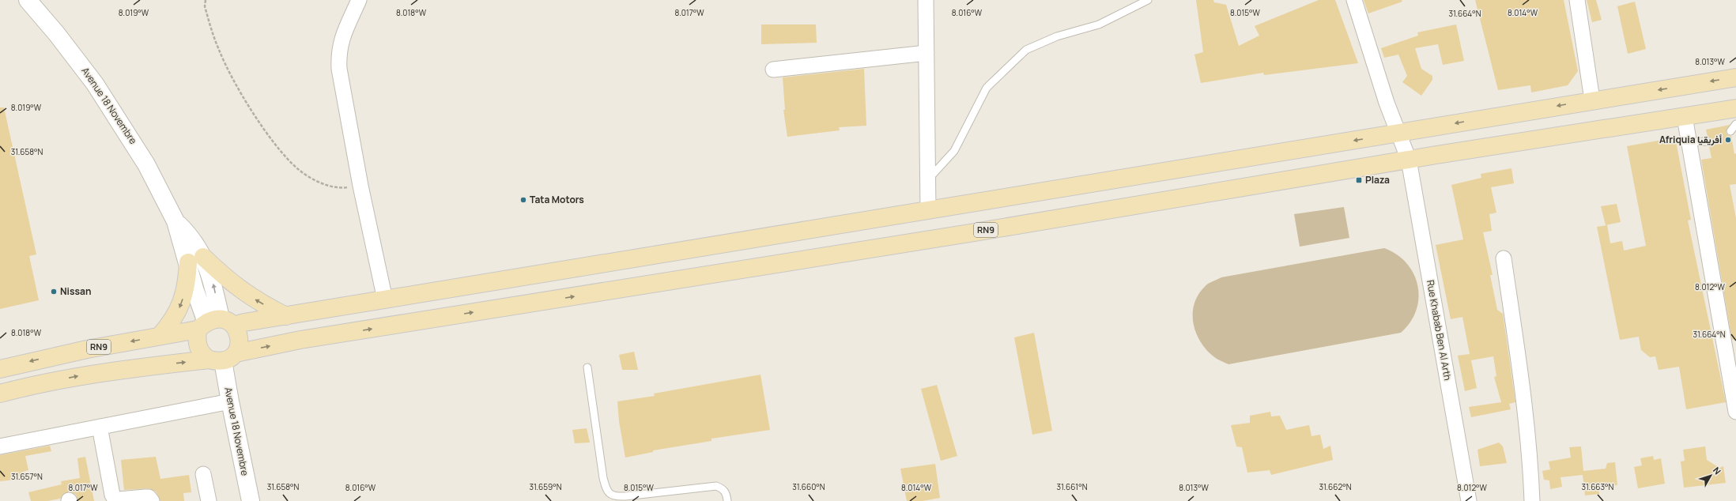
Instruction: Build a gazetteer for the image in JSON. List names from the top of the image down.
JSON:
{
  "streets": {
    "main road": ["RN9"],
    "street": ["Avenue 18 Novembre", "Rue Khabab Ben Al Arth"]
  },
  "crossings": [
    ["Avenue 18 Novembre", "RN9"],
    ["RN9", "Rue Khabab Ben Al Arth"]
  ],
  "places": {
    "other": ["Afriquia أفريقيا", "Tata Motors", "Nissan"],
    "transit": ["Plaza"]
  },
  "north": "top right",
  "coordinates": [
    "8.019°W",
    "8.017°W",
    "8.015°W",
    "8.018°W",
    "8.016°W",
    "8.014°W",
    "31.664°N",
    "8.013°W",
    "31.658°N",
    "8.012°W",
    "31.657°N",
    "31.659°N",
    "31.660°N",
    "31.661°N",
    "31.662°N",
    "31.663°N"
  ]
}
